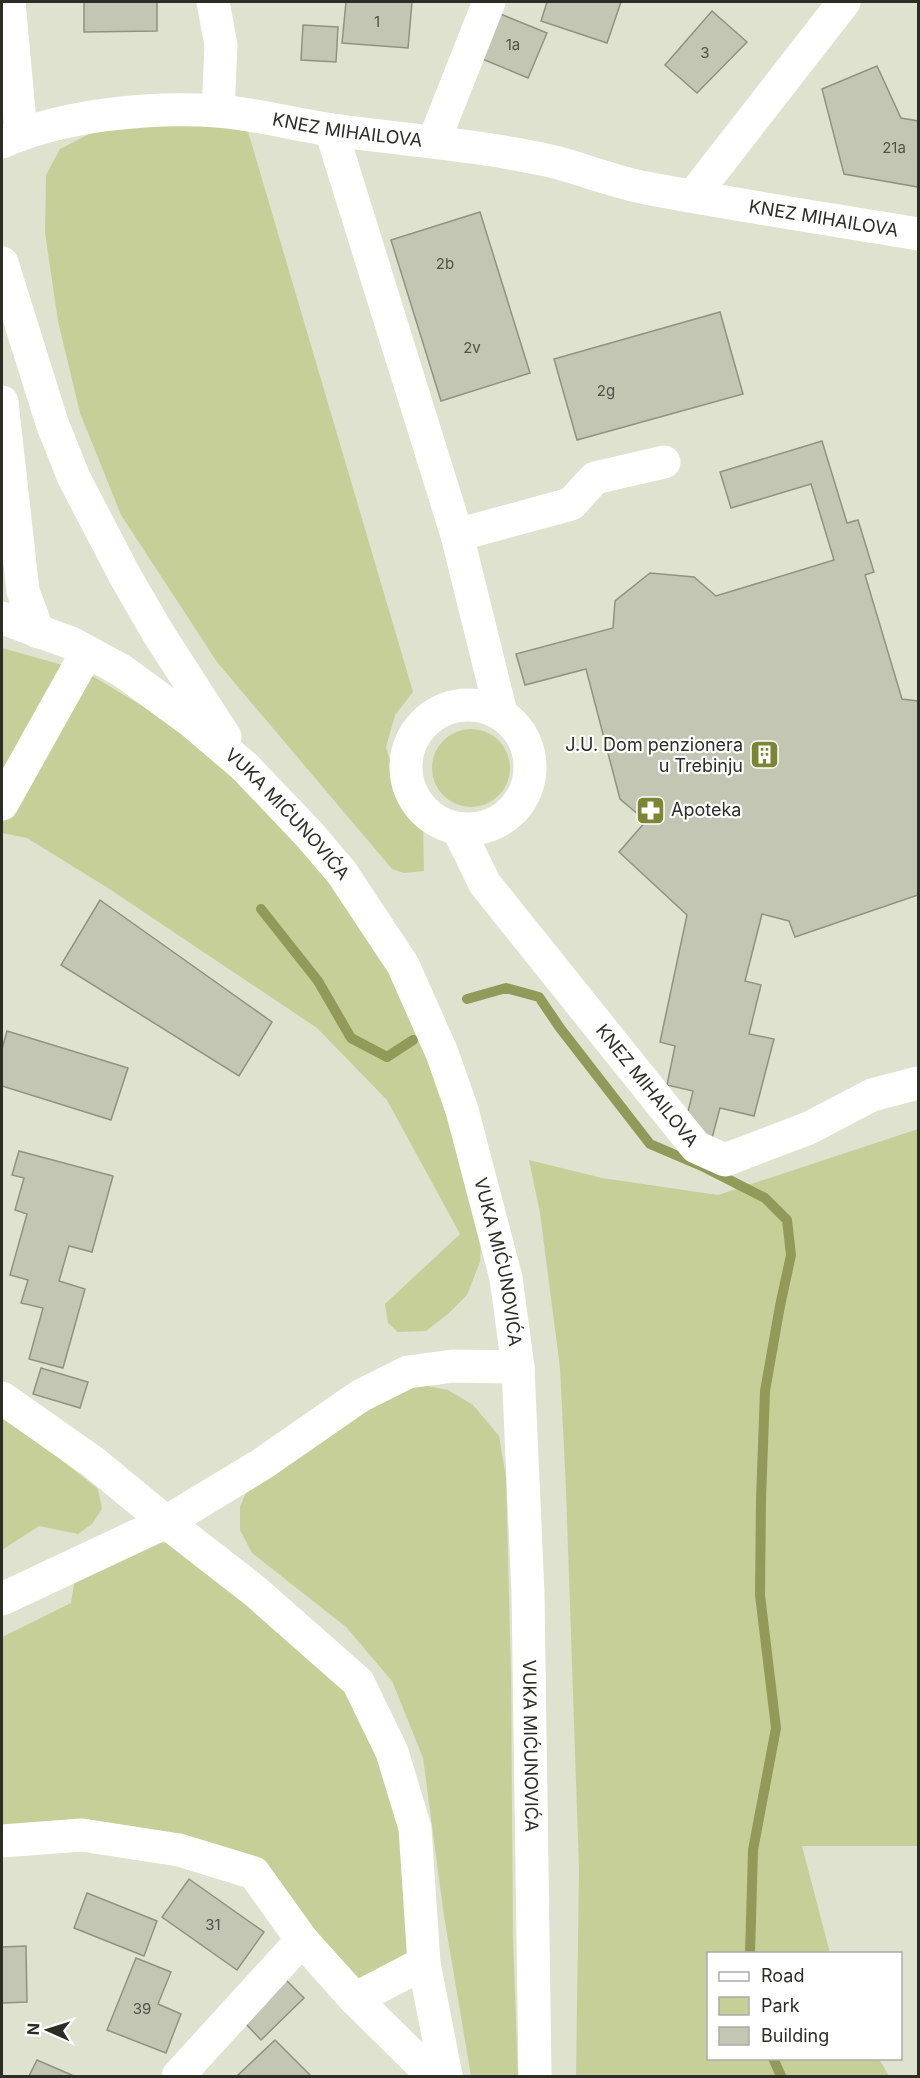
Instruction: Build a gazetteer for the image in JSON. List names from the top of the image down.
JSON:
{
  "streets": {
    "street": ["KNEZ MIHAILOVA", "VUKA MIĆUNOVIĆA"]
  },
  "places": {
    "building": ["J.U. Dom penzionera u Trebinju"],
    "pharmacy": ["Apoteka"]
  },
  "house_numbers": [
    "1",
    "1a",
    "3",
    "21a",
    "2b",
    "2v",
    "2g",
    "31",
    "39"
  ],
  "legend": ["Road", "Park", "Building"],
  "north": "left"
}
